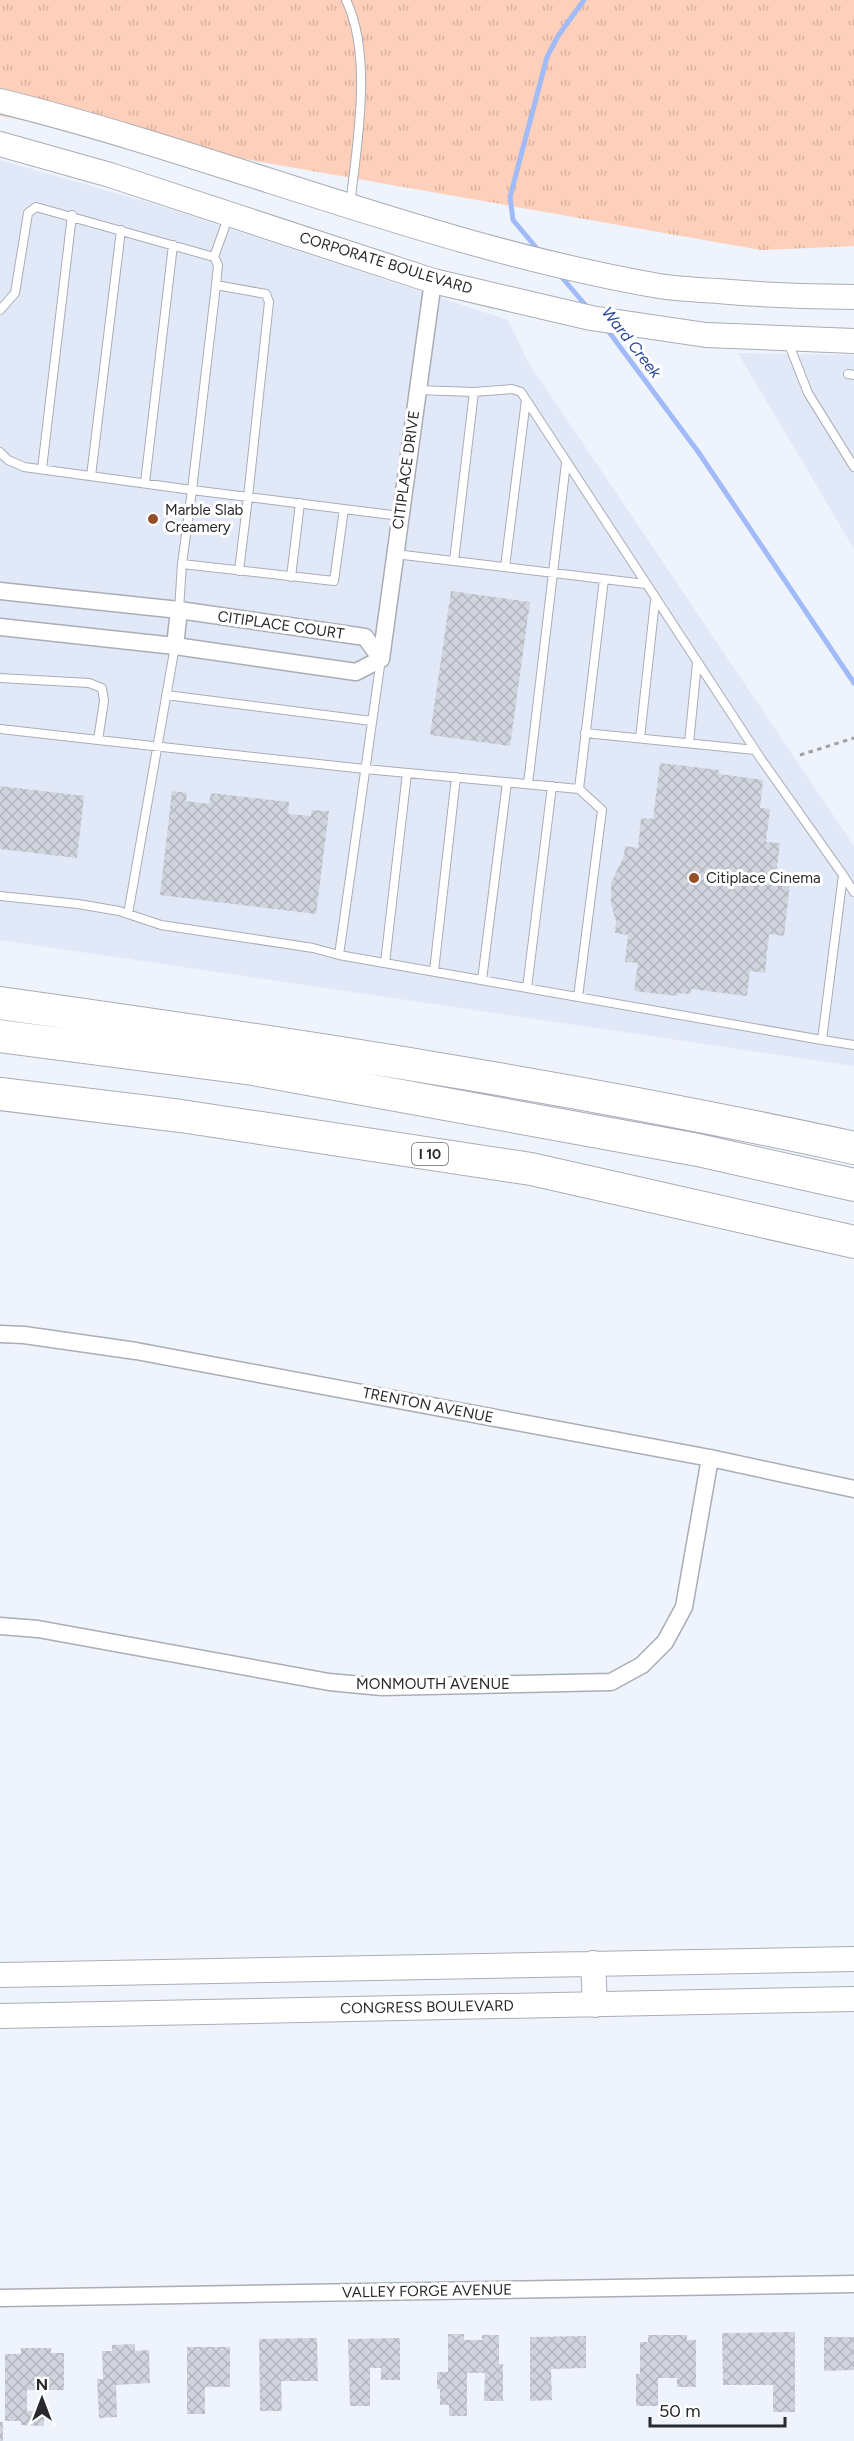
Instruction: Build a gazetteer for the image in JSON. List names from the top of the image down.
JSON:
{
  "streets": {
    "highway": ["I 10"],
    "street": [
      "CORPORATE BOULEVARD",
      "CITIPLACE DRIVE",
      "CITIPLACE COURT",
      "TRENTON AVENUE",
      "MONMOUTH AVENUE",
      "CONGRESS BOULEVARD",
      "VALLEY FORGE AVENUE"
    ]
  },
  "crossings": [
    ["CORPORATE BOULEVARD", "CITIPLACE DRIVE"],
    ["CITIPLACE DRIVE", "CITIPLACE COURT"],
    ["TRENTON AVENUE", "MONMOUTH AVENUE"]
  ],
  "water": ["Ward Creek"],
  "places": ["Marble Slab Creamery", "Citiplace Cinema"],
  "scale_bar": "50 m",
  "north": "top"
}
